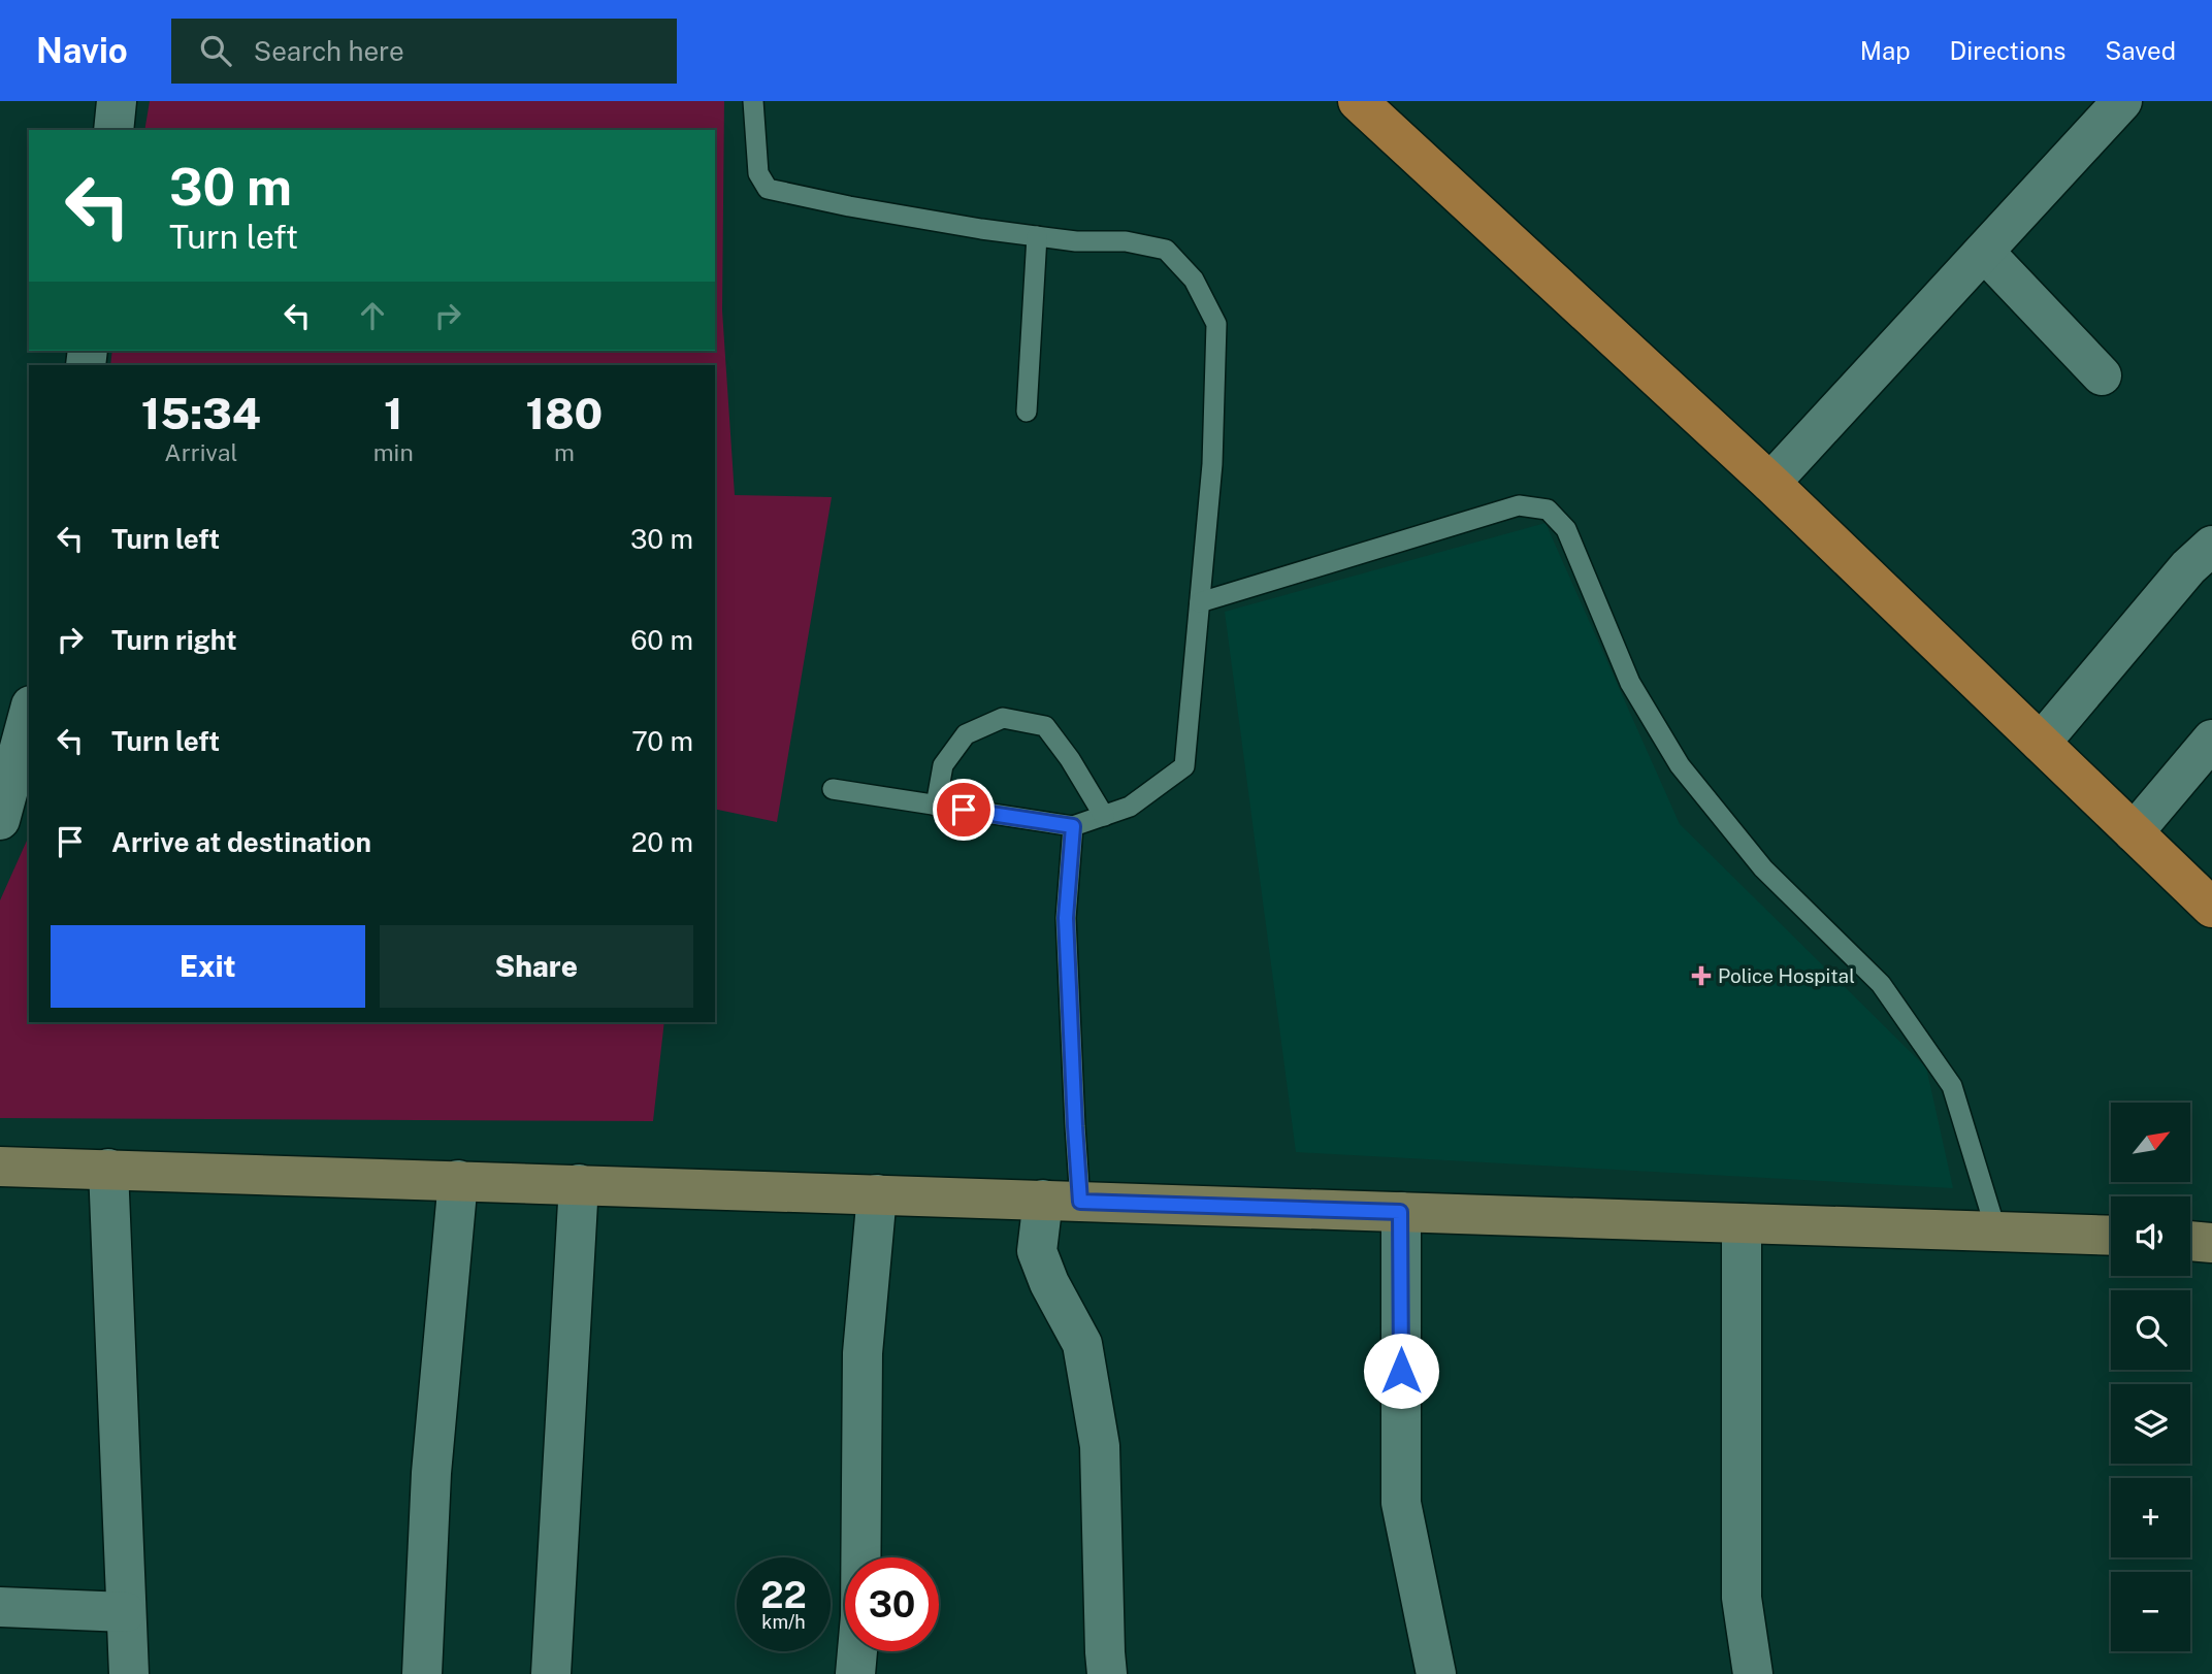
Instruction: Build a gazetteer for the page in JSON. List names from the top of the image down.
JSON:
{
  "places": {
    "health": ["Police Hospital"]
  },
  "north": "top right",
  "page": {
    "header": "Navio",
    "search": "Search here",
    "nav": ["Map", "Directions", "Saved"],
    "turn": ["30 m", "Turn left"],
    "eta": [
      "15:34",
      "Arrival",
      "1",
      "min",
      "180",
      "m"
    ],
    "list": [
      {
        "name": "Turn left",
        "value": "30 m"
      },
      {
        "name": "Turn right",
        "value": "60 m"
      },
      {
        "name": "Turn left",
        "value": "70 m"
      },
      {
        "name": "Arrive at destination",
        "value": "20 m"
      }
    ],
    "buttons": ["Exit", "Share"],
    "map_buttons": ["+", "−"],
    "speed": "22 km/h",
    "limit": "30"
  }
}
